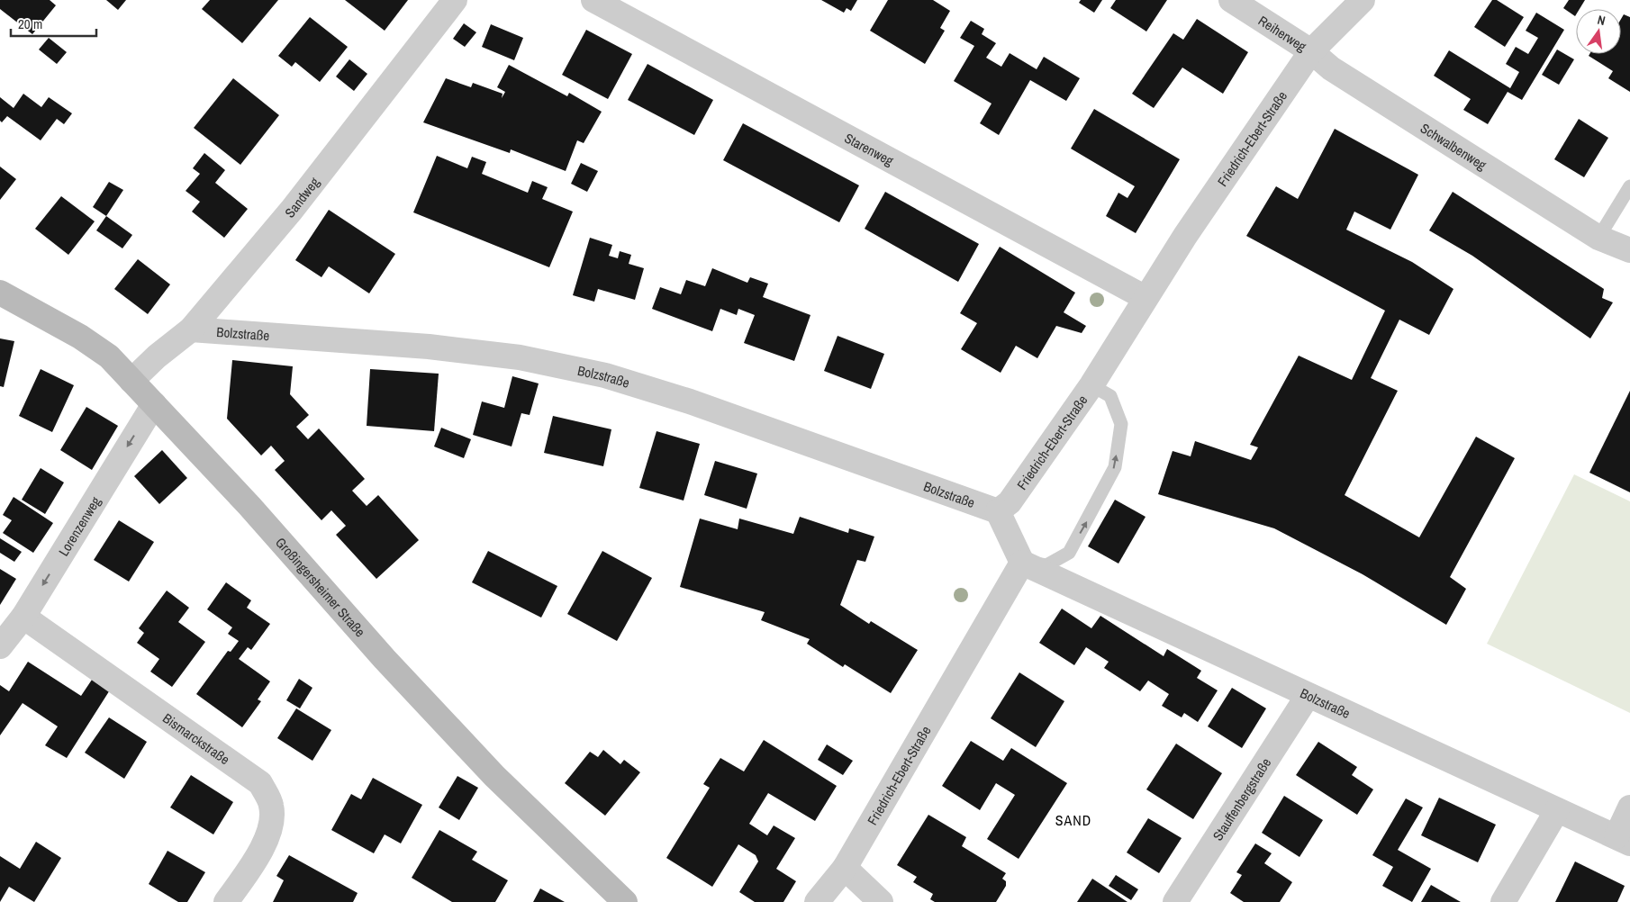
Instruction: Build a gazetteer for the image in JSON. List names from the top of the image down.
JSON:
{
  "streets": {
    "main road": ["Großingersheimer Straße"],
    "street": [
      "Reiherweg",
      "Friedrich-Ebert-Straße",
      "Schwalbenweg",
      "Starenweg",
      "Sandweg",
      "Bolzstraße",
      "Lorenzenweg",
      "Bismarckstraße",
      "Stauffenbergstraße"
    ]
  },
  "crossings": [
    ["Reiherweg", "Friedrich-Ebert-Straße"],
    ["Reiherweg", "Schwalbenweg"],
    ["Friedrich-Ebert-Straße", "Schwalbenweg"],
    ["Friedrich-Ebert-Straße", "Starenweg"],
    ["Friedrich-Ebert-Straße", "Bolzstraße"],
    ["Sandweg", "Bolzstraße"],
    ["Sandweg", "Großingersheimer Straße"],
    ["Bolzstraße", "Stauffenbergstraße"],
    ["Lorenzenweg", "Großingersheimer Straße"],
    ["Lorenzenweg", "Bismarckstraße"]
  ],
  "one_way": ["Lorenzenweg"],
  "districts": ["SAND"],
  "scale_bar": "20 m",
  "north": "top"
}
